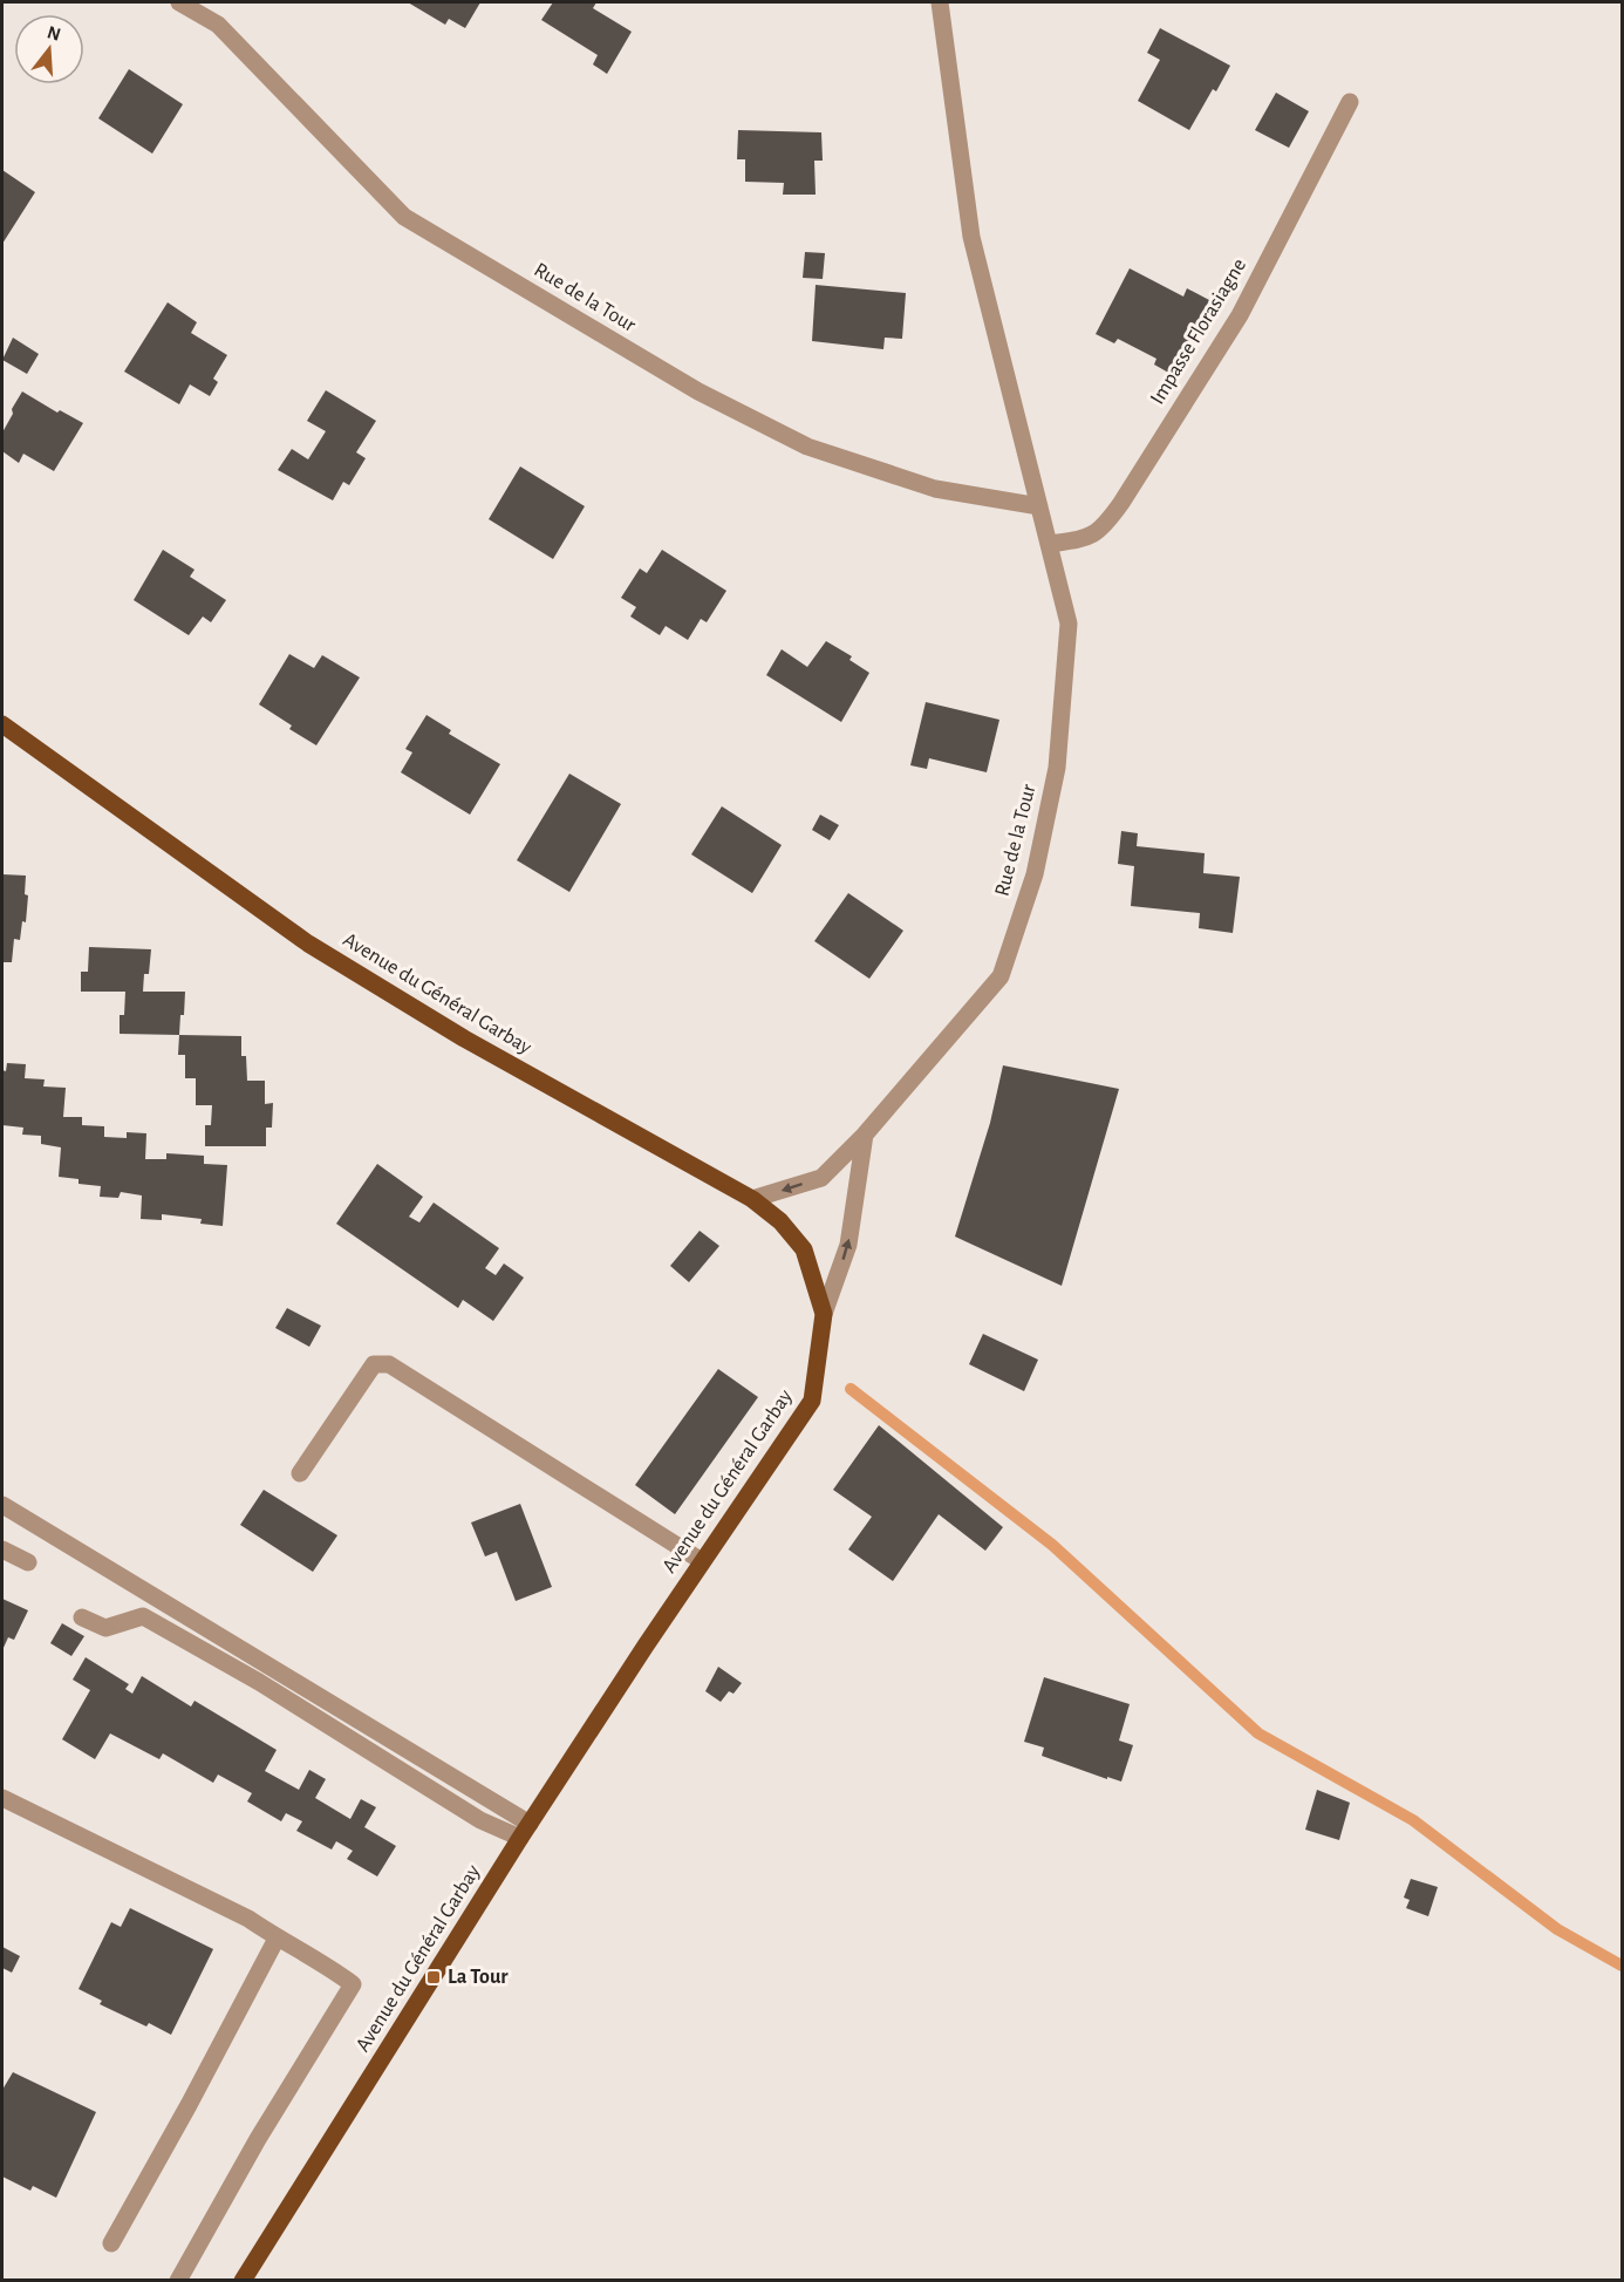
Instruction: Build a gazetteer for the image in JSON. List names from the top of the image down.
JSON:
{
  "streets": {
    "main road": ["Avenue du Général Garbay"],
    "street": ["Rue de la Tour", "Impasse Florasiagne"]
  },
  "crossings": [
    ["Rue de la Tour", "Impasse Florasiagne"],
    ["Rue de la Tour", "Avenue du Général Garbay"]
  ],
  "places": {
    "transit": ["La Tour"]
  },
  "north": "top"
}
